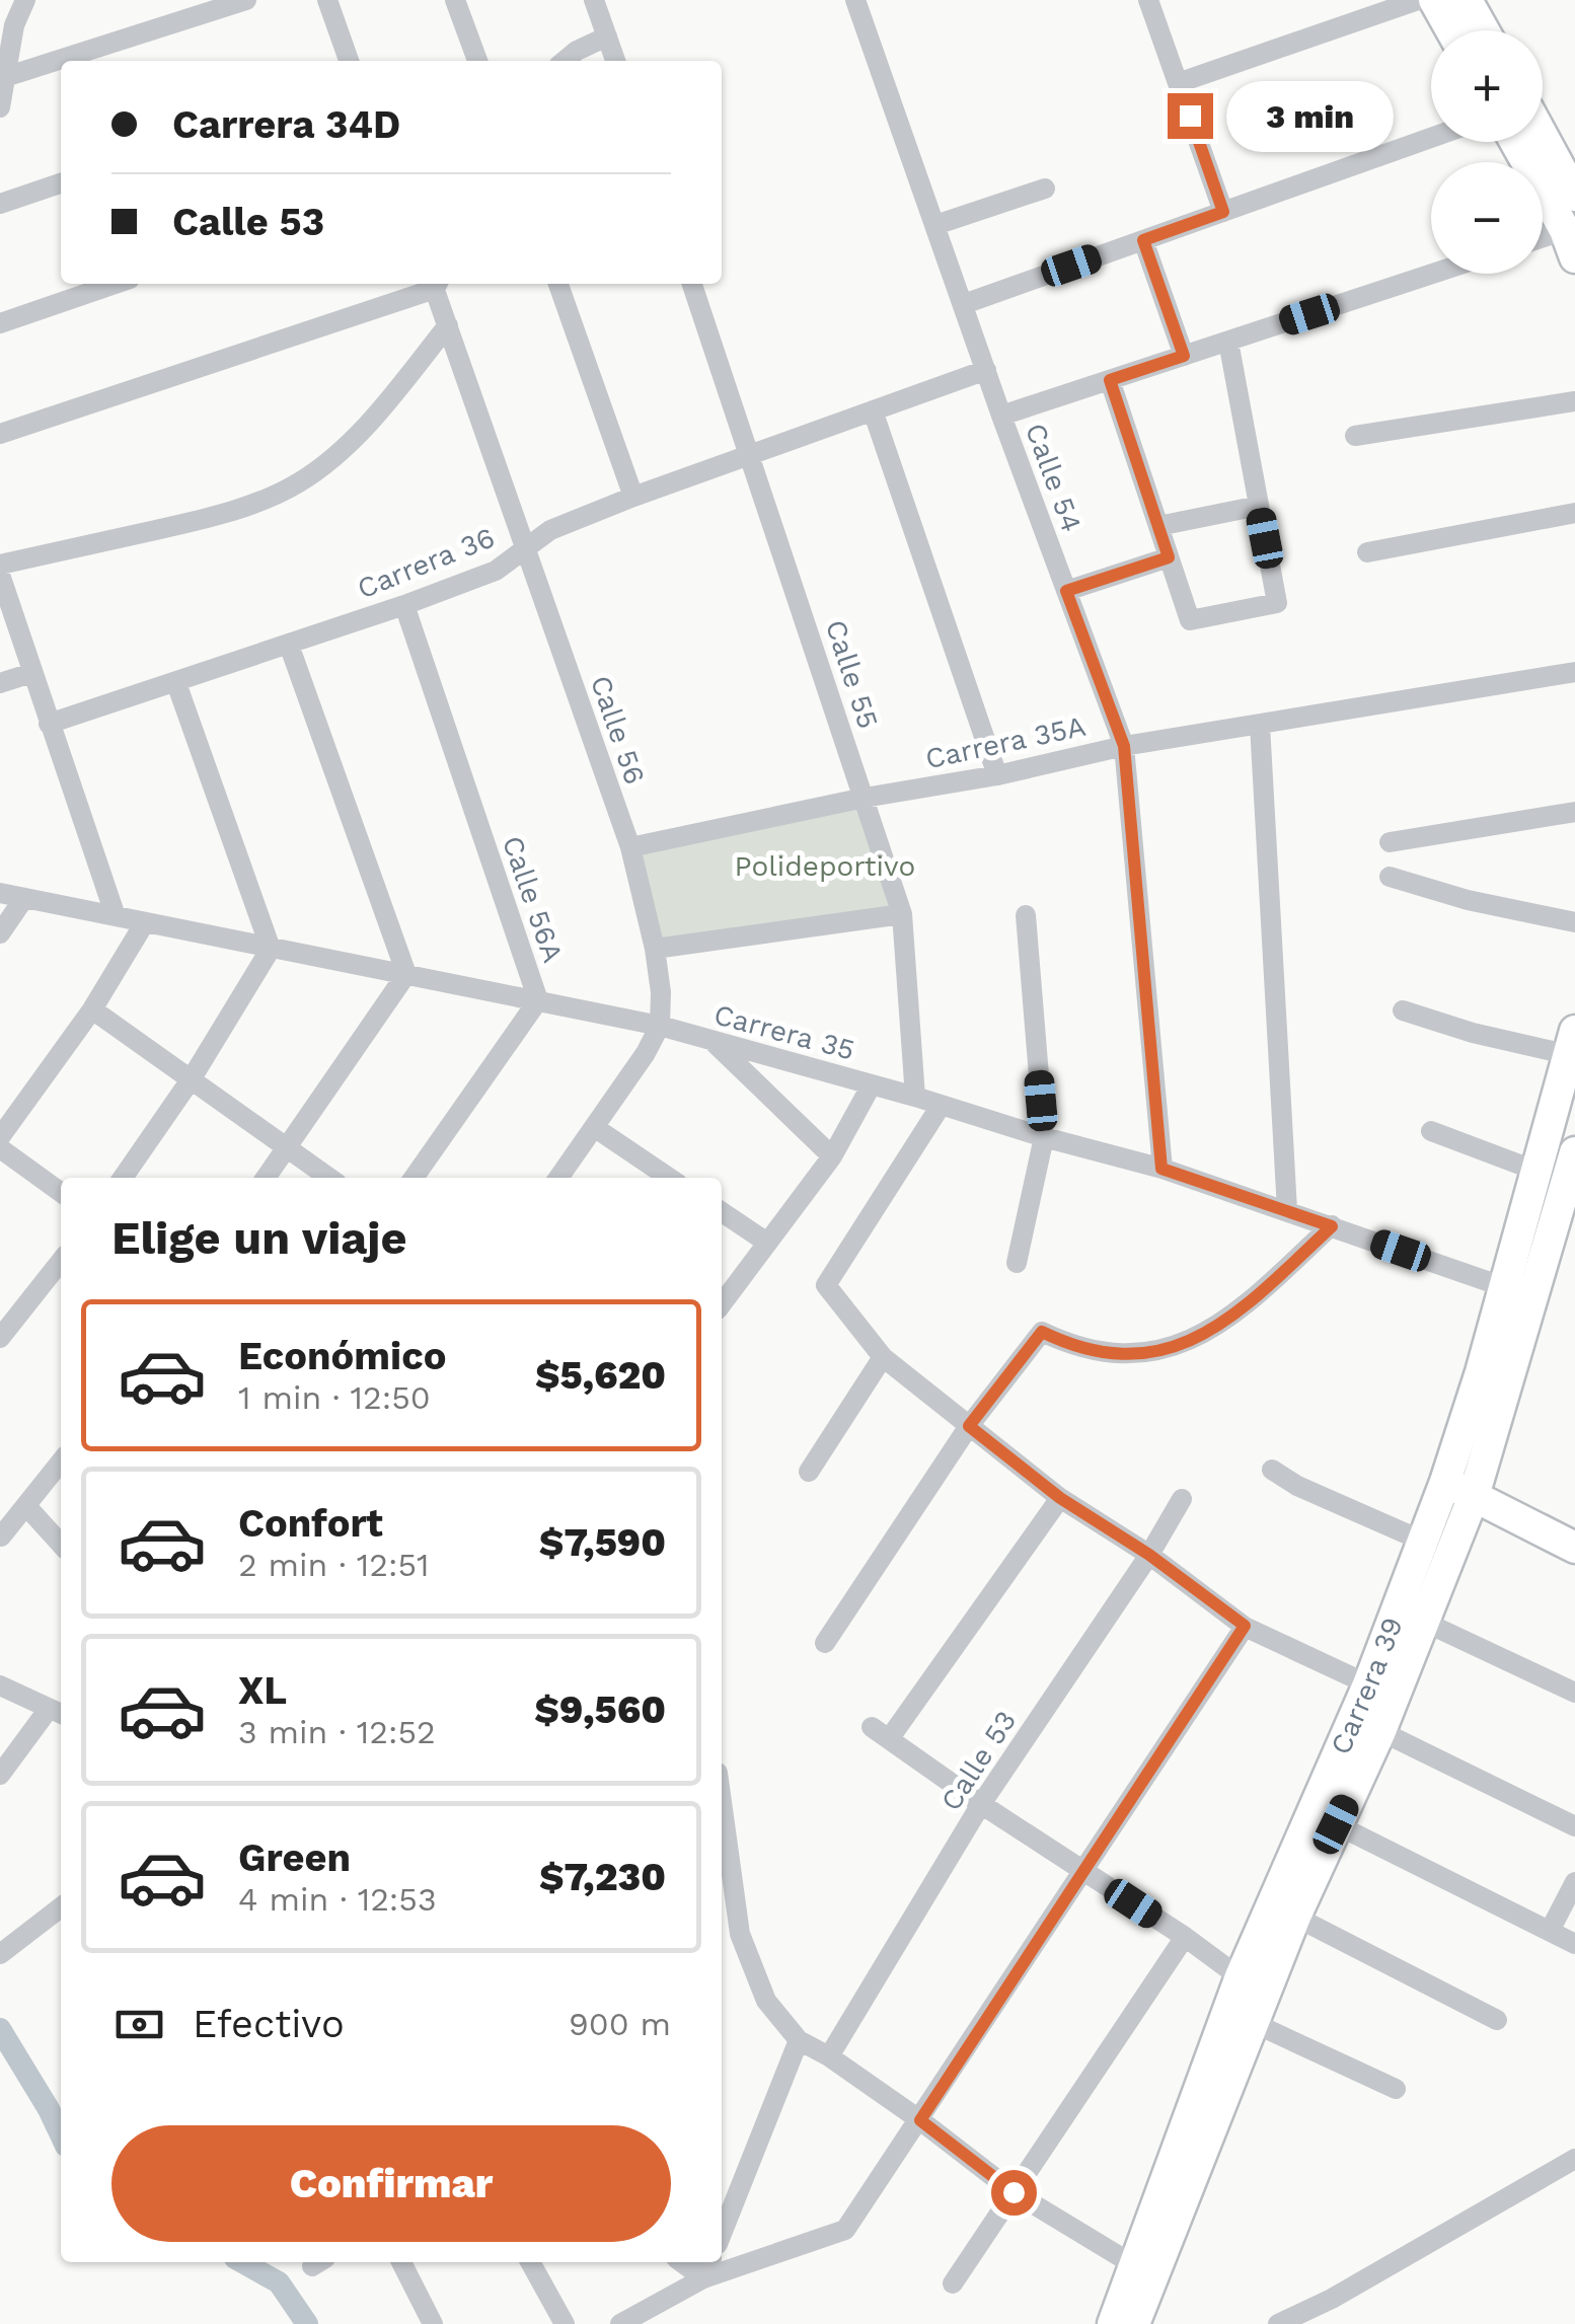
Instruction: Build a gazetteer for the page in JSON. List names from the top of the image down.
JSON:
{
  "streets": {
    "main road": ["Carrera 39"],
    "street": [
      "Calle 54",
      "Carrera 36",
      "Calle 55",
      "Calle 56",
      "Carrera 35A",
      "Calle 56A",
      "Carrera 35",
      "Calle 53"
    ]
  },
  "crossings": [
    ["Calle 54", "Carrera 36"],
    ["Calle 54", "Carrera 35A"],
    ["Calle 54", "Carrera 35"],
    ["Carrera 36", "Calle 55"],
    ["Carrera 36", "Calle 56"],
    ["Carrera 36", "Calle 56A"],
    ["Calle 55", "Carrera 35A"],
    ["Calle 55", "Carrera 35"],
    ["Calle 56", "Carrera 35A"],
    ["Calle 56", "Carrera 35"],
    ["Calle 56A", "Carrera 35"],
    ["Carrera 35", "Carrera 39"]
  ],
  "parks": ["Polideportivo"],
  "page": {
    "map_buttons": ["+", "−"],
    "banner": ["Carrera 34D", "Calle 53"],
    "bubble": "3 min",
    "heading": "Elige un viaje",
    "list": [
      {
        "name": "Económico",
        "note": "1 min · 12:50",
        "value": "$5,620"
      },
      {
        "name": "Confort",
        "note": "2 min · 12:51",
        "value": "$7,590"
      },
      {
        "name": "XL",
        "note": "3 min · 12:52",
        "value": "$9,560"
      },
      {
        "name": "Green",
        "note": "4 min · 12:53",
        "value": "$7,230"
      }
    ],
    "pay": ["Efectivo", "900 m"],
    "buttons": "Confirmar"
  }
}
